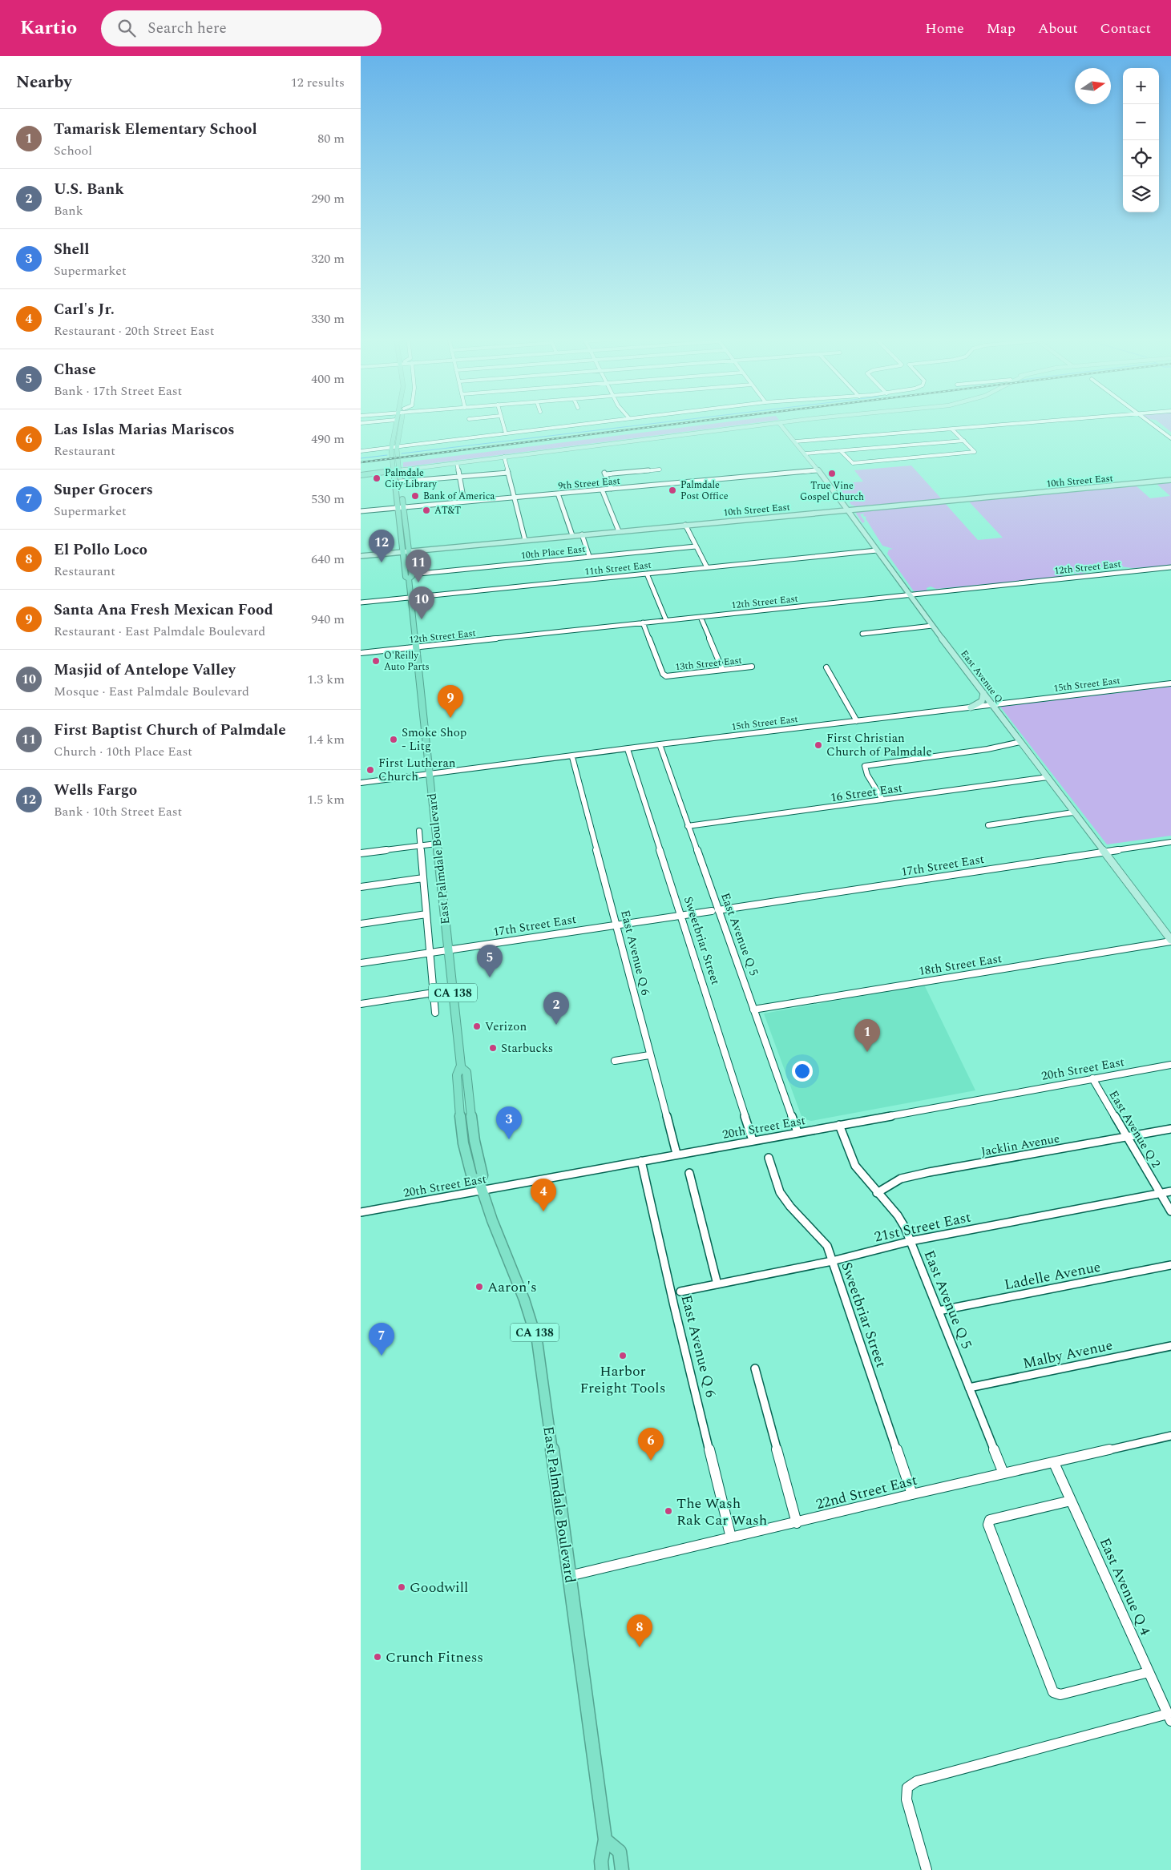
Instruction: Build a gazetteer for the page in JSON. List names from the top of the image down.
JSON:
{
  "streets": {
    "highway": ["East Palmdale Boulevard", "CA 138"],
    "main road": ["10th Street East", "East Avenue Q"],
    "street": [
      "9th Street East",
      "10th Place East",
      "12th Street East",
      "11th Street East",
      "13th Street East",
      "15th Street East",
      "16 Street East",
      "17th Street East",
      "East Avenue Q 5",
      "Sweetbriar Street",
      "East Avenue Q 6",
      "18th Street East",
      "20th Street East",
      "East Avenue Q 2",
      "Jacklin Avenue",
      "21st Street East",
      "Ladelle Avenue",
      "Malby Avenue",
      "22nd Street East",
      "East Avenue Q 4"
    ]
  },
  "crossings": [
    ["10th Street East", "East Avenue Q"],
    ["10th Street East", "East Palmdale Boulevard"],
    ["9th Street East", "East Avenue Q"],
    ["9th Street East", "East Palmdale Boulevard"],
    ["10th Place East", "East Palmdale Boulevard"],
    ["12th Street East", "13th Street East"],
    ["12th Street East", "East Avenue Q"],
    ["12th Street East", "East Palmdale Boulevard"],
    ["11th Street East", "East Avenue Q"],
    ["11th Street East", "East Palmdale Boulevard"],
    ["East Avenue Q", "15th Street East"],
    ["East Avenue Q", "16 Street East"],
    ["East Avenue Q", "17th Street East"],
    ["East Avenue Q", "18th Street East"],
    ["15th Street East", "East Palmdale Boulevard"],
    ["15th Street East", "East Avenue Q 5"],
    ["15th Street East", "Sweetbriar Street"],
    ["15th Street East", "East Avenue Q 6"],
    ["16 Street East", "East Avenue Q 5"],
    ["East Palmdale Boulevard", "17th Street East"],
    ["East Palmdale Boulevard", "20th Street East"],
    ["East Palmdale Boulevard", "22nd Street East"],
    ["17th Street East", "East Avenue Q 5"],
    ["17th Street East", "Sweetbriar Street"],
    ["17th Street East", "East Avenue Q 6"],
    ["East Avenue Q 5", "18th Street East"],
    ["East Avenue Q 5", "20th Street East"],
    ["East Avenue Q 5", "Jacklin Avenue"],
    ["East Avenue Q 5", "21st Street East"],
    ["East Avenue Q 5", "Ladelle Avenue"],
    ["East Avenue Q 5", "Malby Avenue"],
    ["East Avenue Q 5", "22nd Street East"],
    ["Sweetbriar Street", "20th Street East"],
    ["Sweetbriar Street", "21st Street East"],
    ["Sweetbriar Street", "22nd Street East"],
    ["East Avenue Q 6", "20th Street East"],
    ["East Avenue Q 6", "22nd Street East"],
    ["20th Street East", "East Avenue Q 2"],
    ["East Avenue Q 2", "Jacklin Avenue"],
    ["East Avenue Q 2", "21st Street East"],
    ["22nd Street East", "East Avenue Q 4"]
  ],
  "places": [
    "True Vine Gospel Church",
    "Palmdale City Library",
    "Palmdale Post Office",
    "Bank of America",
    "AT&T",
    "O'Reilly Auto Parts",
    "Smoke Shop - Litg",
    "First Christian Church of Palmdale",
    "First Lutheran Church",
    "Verizon",
    "Starbucks",
    "Aaron's",
    "Harbor Freight Tools",
    "The Wash Rak Car Wash",
    "Goodwill",
    "Crunch Fitness"
  ],
  "north": "right",
  "page": {
    "header": "Kartio",
    "search": "Search here",
    "nav": [
      "Home",
      "Map",
      "About",
      "Contact"
    ],
    "heading": ["Nearby", "12 results"],
    "map_buttons": ["+", "−"],
    "list": [
      {
        "mark": "1",
        "name": "Tamarisk Elementary School",
        "note": "School",
        "value": "80 m"
      },
      {
        "mark": "2",
        "name": "U.S. Bank",
        "note": "Bank",
        "value": "290 m"
      },
      {
        "mark": "3",
        "name": "Shell",
        "note": "Supermarket",
        "value": "320 m"
      },
      {
        "mark": "4",
        "name": "Carl's Jr.",
        "note": "Restaurant · 20th Street East",
        "value": "330 m"
      },
      {
        "mark": "5",
        "name": "Chase",
        "note": "Bank · 17th Street East",
        "value": "400 m"
      },
      {
        "mark": "6",
        "name": "Las Islas Marias Mariscos",
        "note": "Restaurant",
        "value": "490 m"
      },
      {
        "mark": "7",
        "name": "Super Grocers",
        "note": "Supermarket",
        "value": "530 m"
      },
      {
        "mark": "8",
        "name": "El Pollo Loco",
        "note": "Restaurant",
        "value": "640 m"
      },
      {
        "mark": "9",
        "name": "Santa Ana Fresh Mexican Food",
        "note": "Restaurant · East Palmdale Boulevard",
        "value": "940 m"
      },
      {
        "mark": "10",
        "name": "Masjid of Antelope Valley",
        "note": "Mosque · East Palmdale Boulevard",
        "value": "1.3 km"
      },
      {
        "mark": "11",
        "name": "First Baptist Church of Palmdale",
        "note": "Church · 10th Place East",
        "value": "1.4 km"
      },
      {
        "mark": "12",
        "name": "Wells Fargo",
        "note": "Bank · 10th Street East",
        "value": "1.5 km"
      }
    ],
    "pins": [
      "12",
      "11",
      "10",
      "9",
      "5",
      "2",
      "1",
      "3",
      "4",
      "7",
      "6",
      "8"
    ]
  }
}
